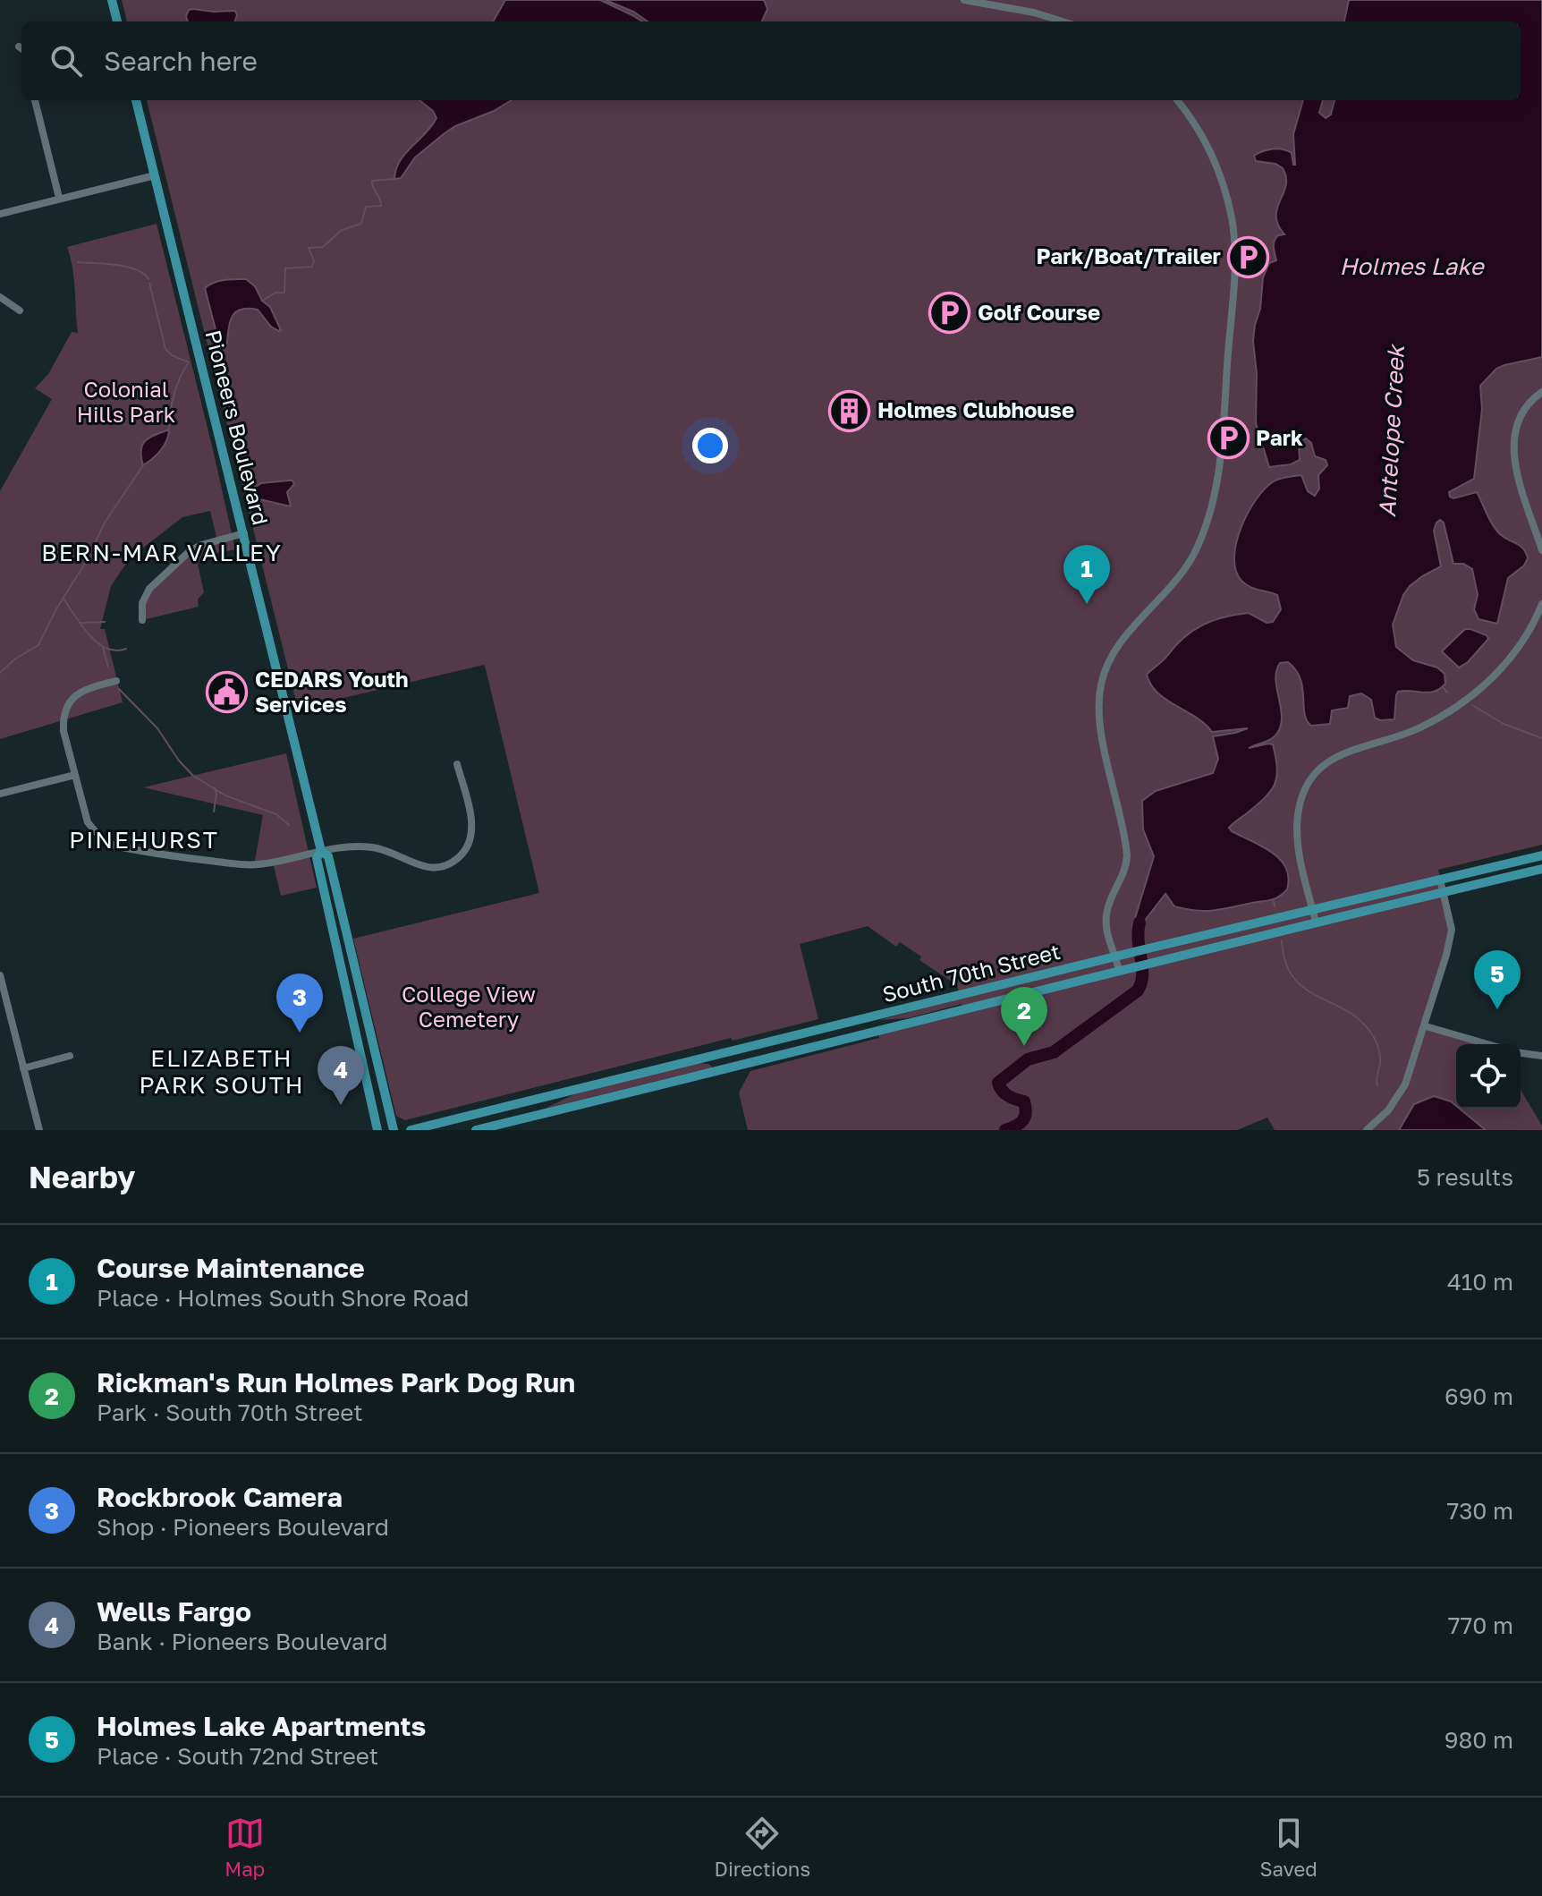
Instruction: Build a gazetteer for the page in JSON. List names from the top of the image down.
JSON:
{
  "streets": {
    "main road": ["Pioneers Boulevard", "South 70th Street"]
  },
  "districts": ["BERN-MAR VALLEY", "PINEHURST", "ELIZABETH PARK SOUTH"],
  "water": ["Holmes Lake", "Antelope Creek"],
  "parks": ["Colonial Hills Park", "College View Cemetery"],
  "places": {
    "parking": ["Park/Boat/Trailer", "Golf Course", "Park"],
    "building": ["Holmes Clubhouse"],
    "public building": ["CEDARS Youth Services"]
  },
  "page": {
    "search": "Search here",
    "pins": [
      "1",
      "5",
      "3",
      "2",
      "4"
    ],
    "heading": ["Nearby", "5 results"],
    "list": [
      {
        "mark": "1",
        "name": "Course Maintenance",
        "note": "Place · Holmes South Shore Road",
        "value": "410 m"
      },
      {
        "mark": "2",
        "name": "Rickman's Run Holmes Park Dog Run",
        "note": "Park · South 70th Street",
        "value": "690 m"
      },
      {
        "mark": "3",
        "name": "Rockbrook Camera",
        "note": "Shop · Pioneers Boulevard",
        "value": "730 m"
      },
      {
        "mark": "4",
        "name": "Wells Fargo",
        "note": "Bank · Pioneers Boulevard",
        "value": "770 m"
      },
      {
        "mark": "5",
        "name": "Holmes Lake Apartments",
        "note": "Place · South 72nd Street",
        "value": "980 m"
      }
    ],
    "nav": ["Map", "Directions", "Saved"]
  }
}
